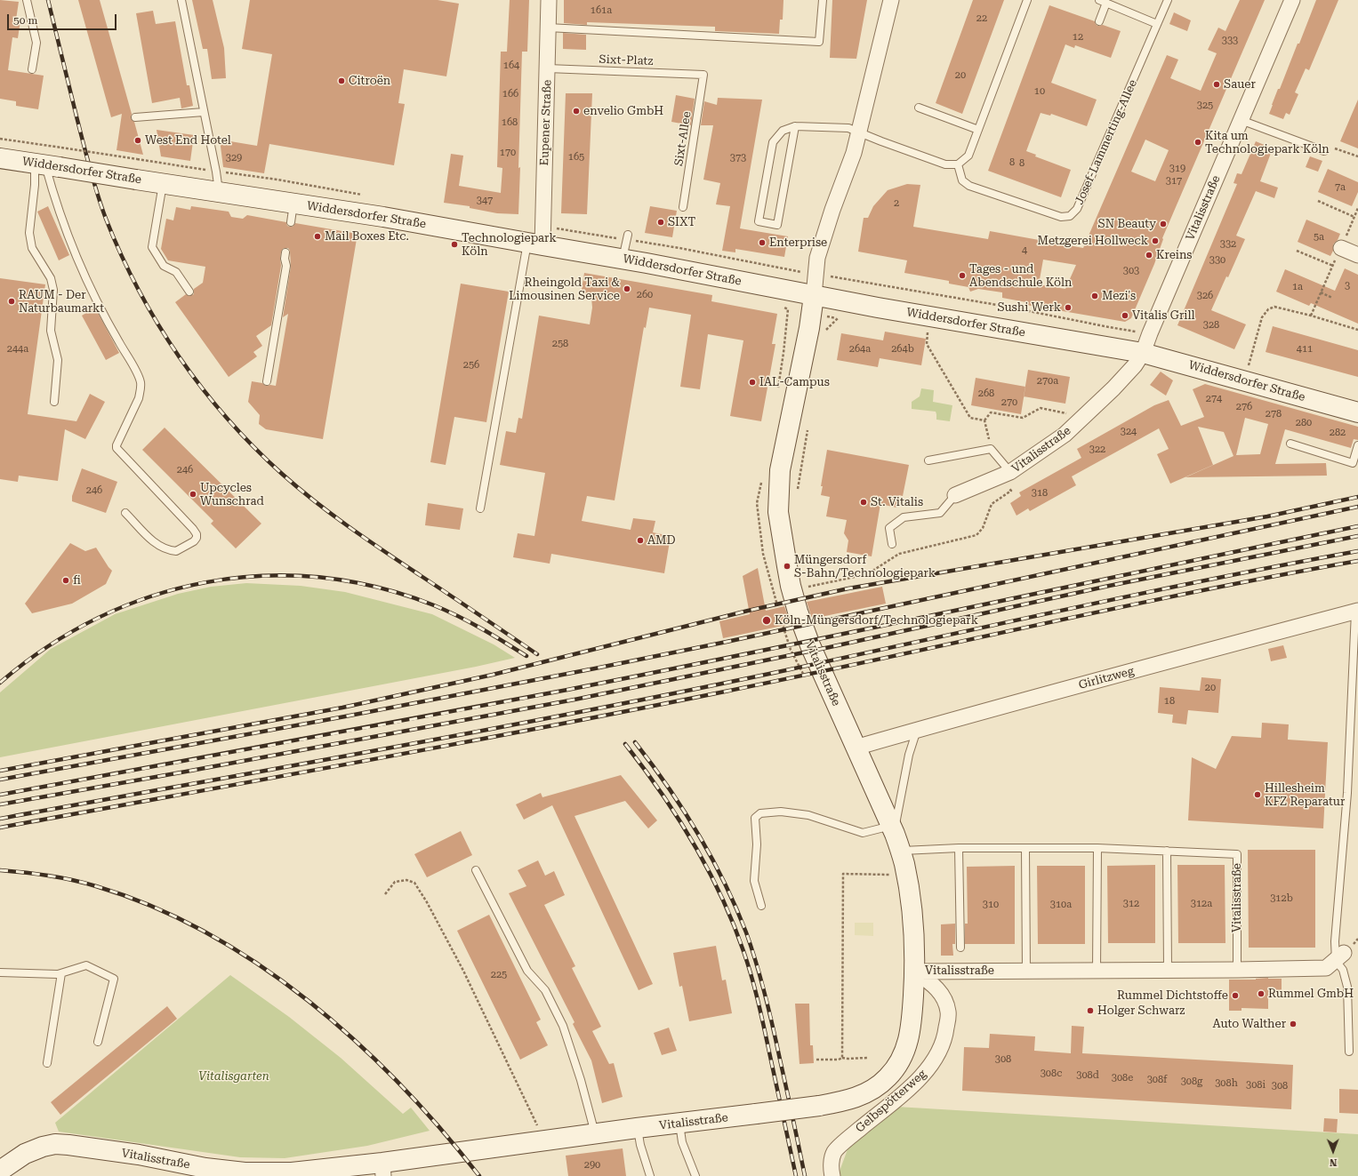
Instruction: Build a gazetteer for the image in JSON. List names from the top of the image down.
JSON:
{
  "streets": {
    "street": [
      "Eupener Straße",
      "Widdersdorfer Straße",
      "Vitalisstraße",
      "Girlitzweg",
      "Gelbspötterweg"
    ],
    "lane": ["Sixt-Platz", "Sixt-Allee", "Josef-Lammerting-Allee"]
  },
  "crossings": [
    ["Sixt-Platz", "Eupener Straße"],
    ["Sixt-Platz", "Sixt-Allee"],
    ["Eupener Straße", "Widdersdorfer Straße"],
    ["Widdersdorfer Straße", "Vitalisstraße"],
    ["Vitalisstraße", "Girlitzweg"],
    ["Vitalisstraße", "Gelbspötterweg"]
  ],
  "parks": ["Vitalisgarten"],
  "places": [
    "Citroën",
    "Sauer",
    "envelio GmbH",
    "West End Hotel",
    "Kita um Technologiepark Köln",
    "SIXT",
    "SN Beauty",
    "Mail Boxes Etc.",
    "Metzgerei Hollweck",
    "Enterprise",
    "Technologiepark Köln",
    "Kreins",
    "Tages - und Abendschule Köln",
    "Rheingold Taxi & Limousinen Service",
    "Mezi's",
    "RAUM - Der Naturbaumarkt",
    "Sushi Werk",
    "Vitalis Grill",
    "IAL-Campus",
    "Upcycles Wunschrad",
    "St. Vitalis",
    "AMD",
    "Müngersdorf S-Bahn/Technologiepark",
    "fi",
    "Köln-Müngersdorf/Technologiepark",
    "Hillesheim KFZ Reparatur",
    "Rummel GmbH",
    "Rummel Dichtstoffe",
    "Holger Schwarz",
    "Auto Walther"
  ],
  "house_numbers": [
    "161a",
    "22",
    "12",
    "333",
    "164",
    "20",
    "10",
    "166",
    "325",
    "168",
    "170",
    "165",
    "329",
    "373",
    "8",
    "8",
    "319",
    "317",
    "7a",
    "347",
    "2",
    "5a",
    "332",
    "4",
    "330",
    "303",
    "3",
    "1a",
    "260",
    "326",
    "328",
    "258",
    "244a",
    "264a",
    "264b",
    "411",
    "256",
    "270a",
    "268",
    "274",
    "270",
    "276",
    "278",
    "280",
    "324",
    "282",
    "322",
    "246",
    "246",
    "318",
    "20",
    "18",
    "312b",
    "312",
    "312a",
    "310",
    "310a",
    "225",
    "308",
    "308c",
    "308d",
    "308e",
    "308f",
    "308g",
    "308h",
    "308i",
    "308",
    "290"
  ],
  "scale_bar": "50 m",
  "north": "bottom"
}
